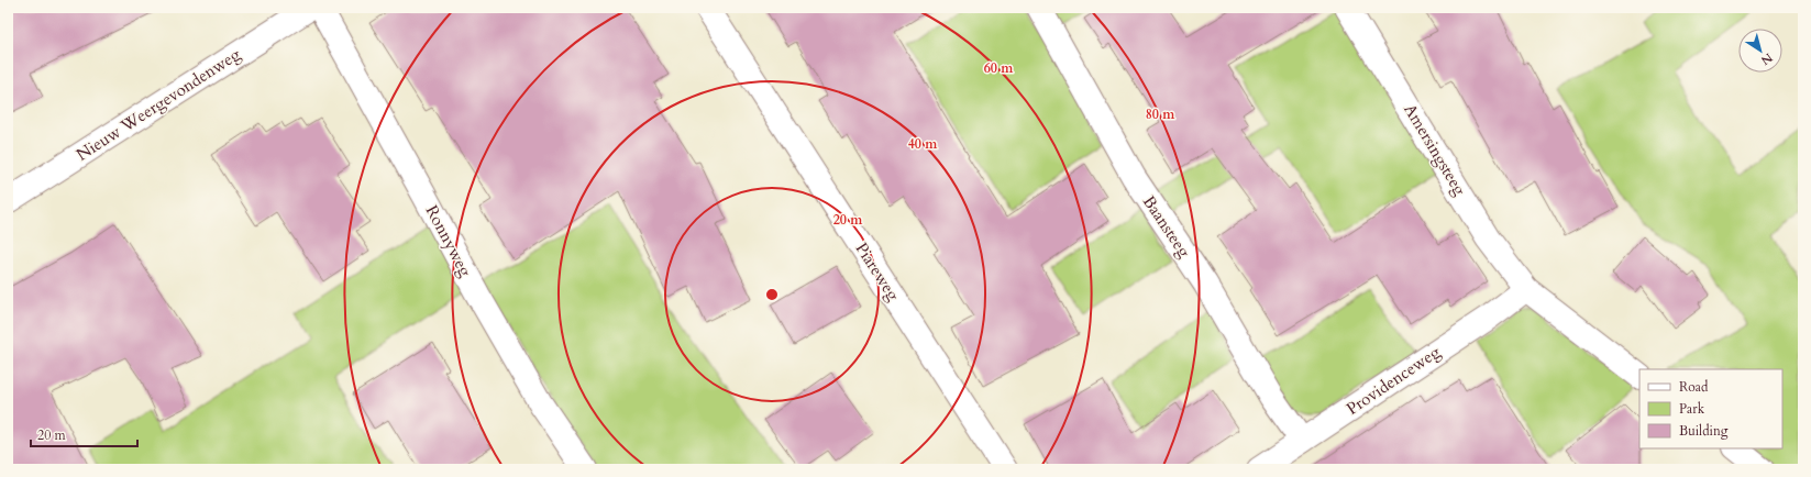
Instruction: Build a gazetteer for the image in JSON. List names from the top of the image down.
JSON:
{
  "streets": {
    "street": [
      "Nieuw Weergevondenweg",
      "Amersingsteeg",
      "Baansteeg",
      "Ronnyweg",
      "Piareweg",
      "Providenceweg"
    ]
  },
  "crossings": [
    ["Amersingsteeg", "Providenceweg"],
    ["Baansteeg", "Providenceweg"]
  ],
  "legend": ["Road", "Park", "Building"],
  "scale_bar": "20 m",
  "north": "bottom right",
  "rings": [
    "60 m",
    "80 m",
    "40 m",
    "20 m"
  ]
}
